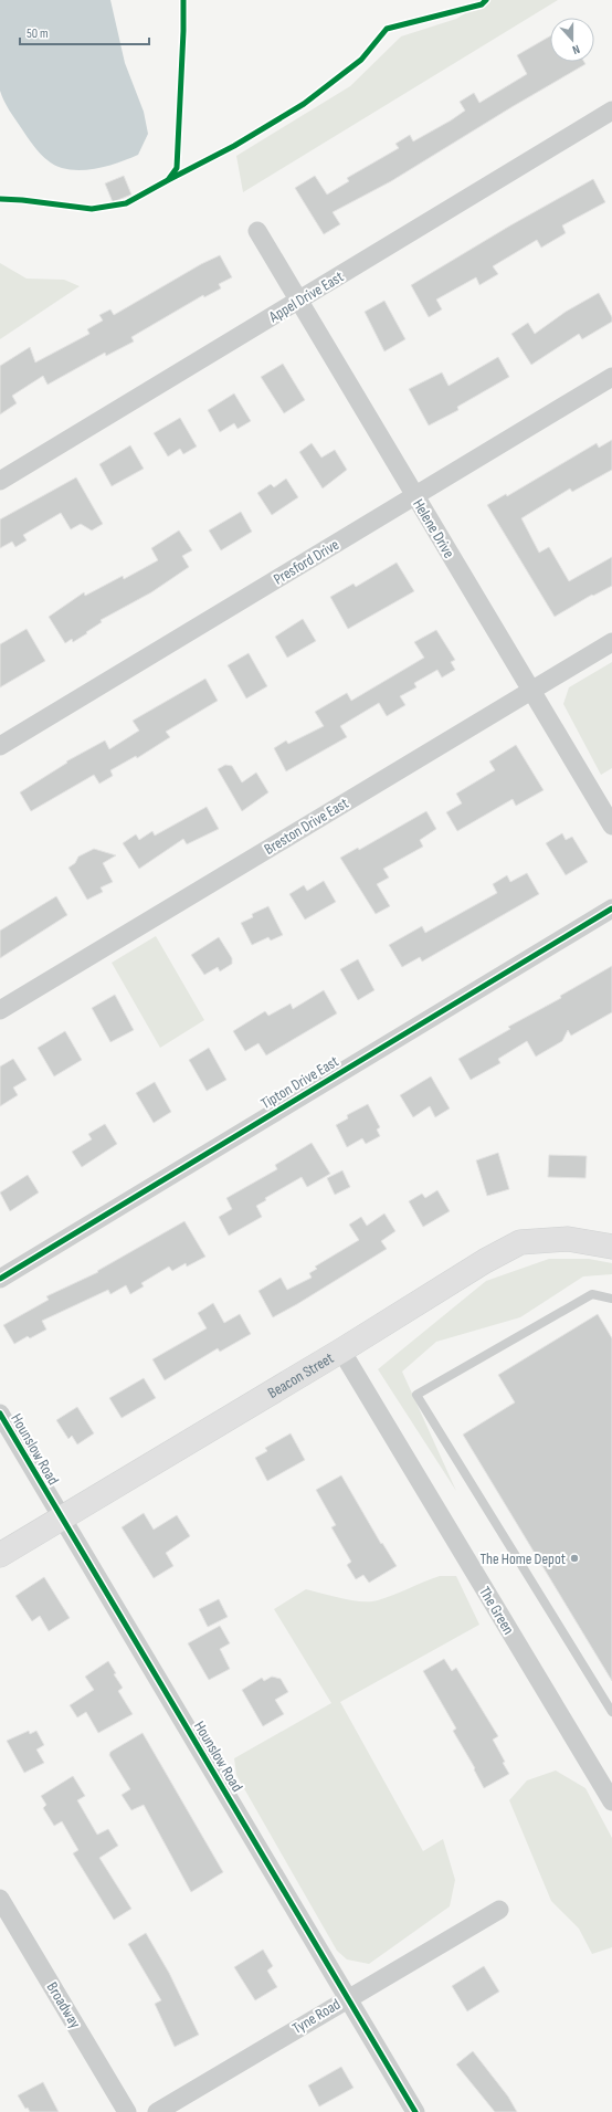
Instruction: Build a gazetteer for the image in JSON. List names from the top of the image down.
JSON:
{
  "streets": {
    "street": [
      "Appel Drive East",
      "Helene Drive",
      "Presford Drive",
      "Breston Drive East",
      "Tipton Drive East",
      "Beacon Street",
      "Hounslow Road",
      "The Green",
      "Broadway",
      "Tyne Road"
    ]
  },
  "crossings": [
    ["Appel Drive East", "Helene Drive"],
    ["Helene Drive", "Presford Drive"],
    ["Helene Drive", "Breston Drive East"],
    ["Beacon Street", "Hounslow Road"],
    ["Beacon Street", "The Green"],
    ["Hounslow Road", "Tyne Road"]
  ],
  "places": ["The Home Depot"],
  "scale_bar": "50 m",
  "north": "bottom"
}
